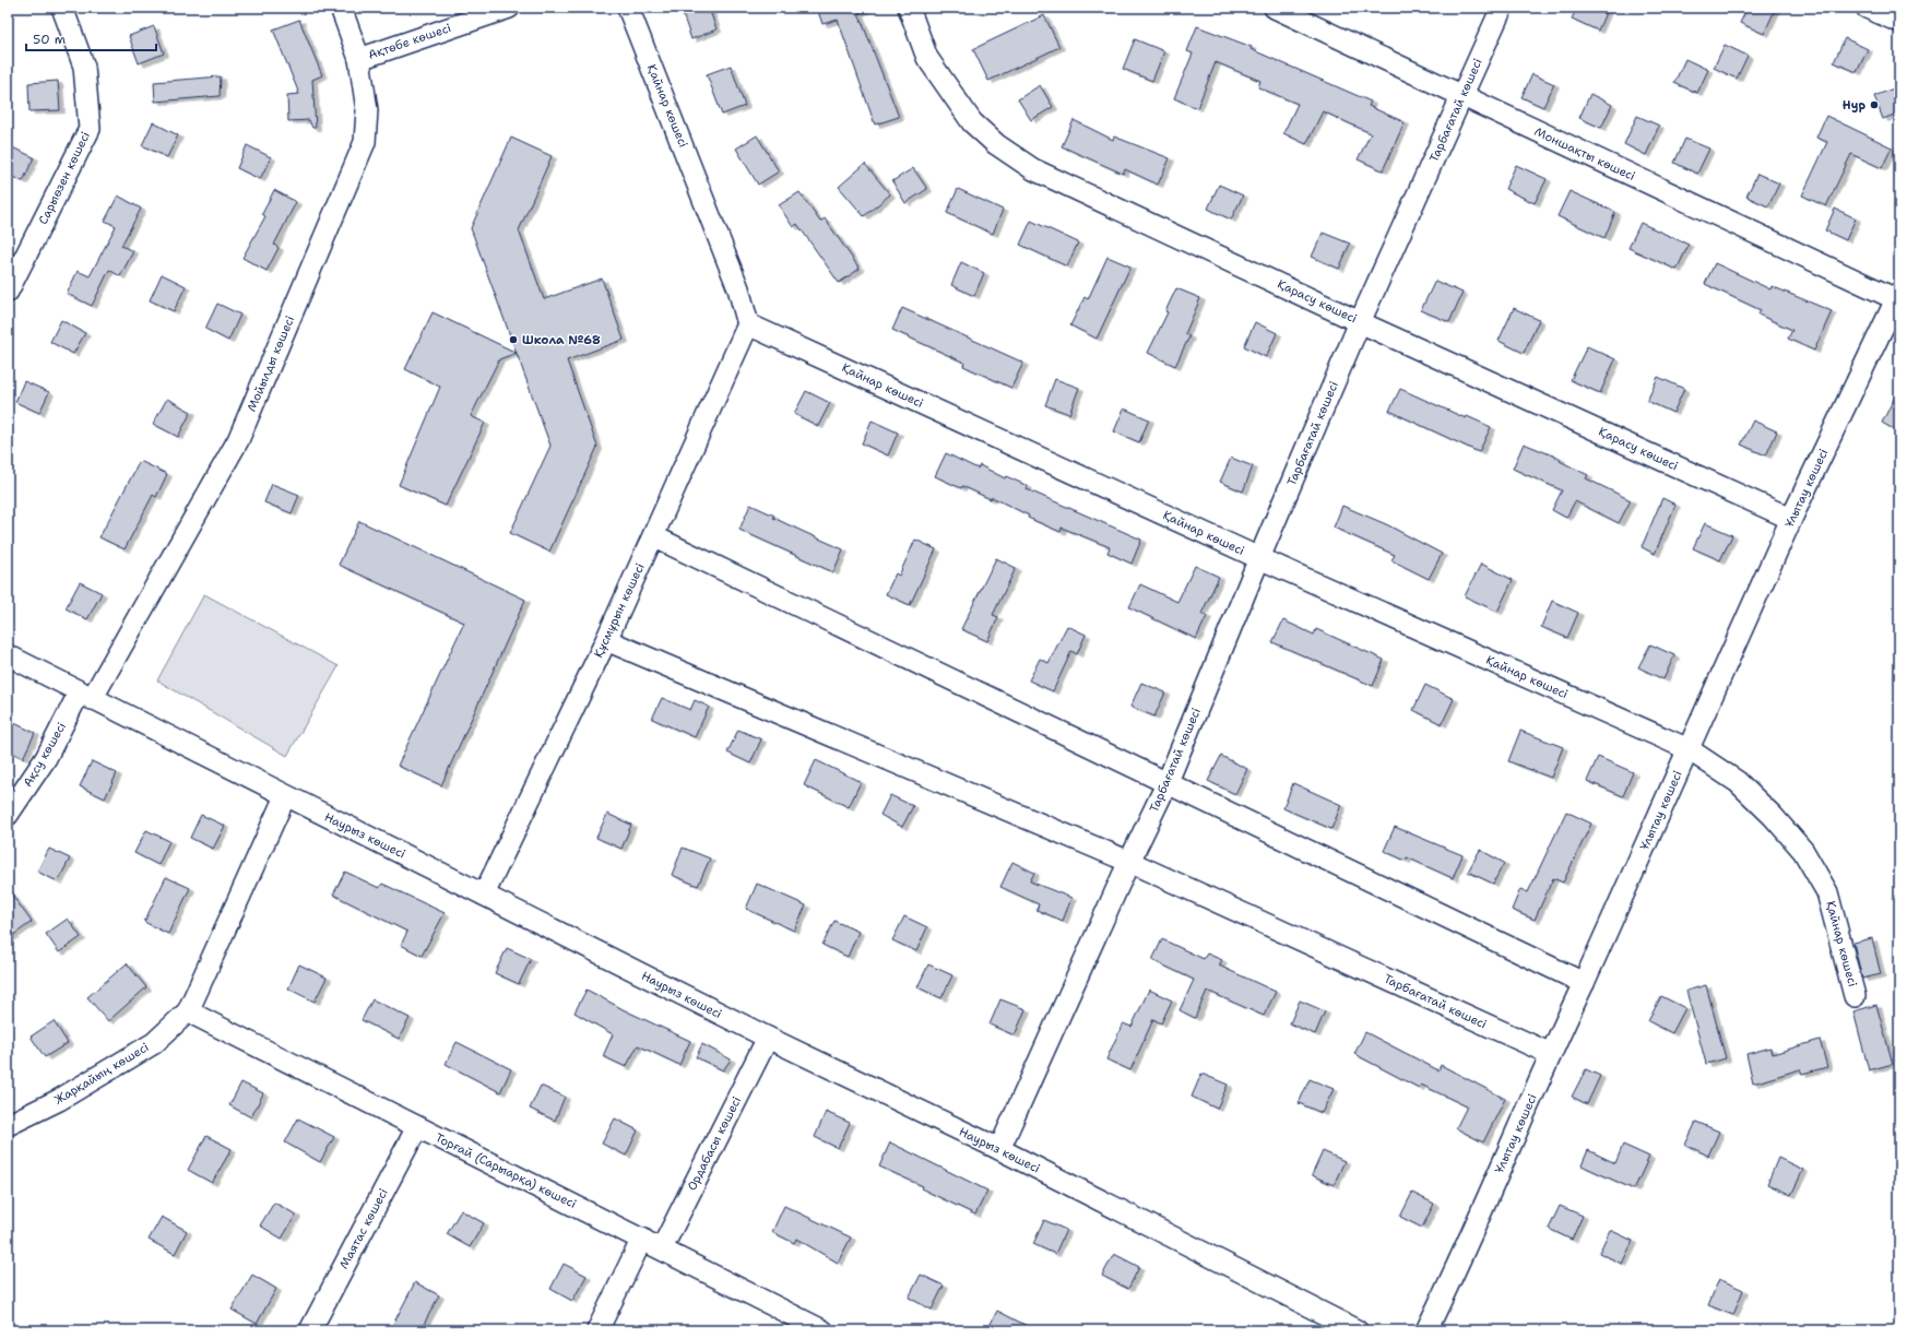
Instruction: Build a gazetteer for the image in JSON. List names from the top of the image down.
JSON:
{
  "streets": {
    "street": [
      "Ақтөбе көшесі",
      "Қайнар көшесі",
      "Тарбағатай көшесі",
      "Моншақты көшесі",
      "Сарыөзен көшесі",
      "Қарасу көшесі",
      "Мойылды көшесі",
      "Ұлытау көшесі",
      "Құсмұрын көшесі",
      "Ақсу көшесі",
      "Наурыз көшесі",
      "Жарқайың көшесі",
      "Ордабасы көшесі",
      "Торғай (Сарыарқа) көшесі",
      "Маятас көшесі"
    ]
  },
  "crossings": [
    ["Ақтөбе көшесі", "Мойылды көшесі"],
    ["Қайнар көшесі", "Тарбағатай көшесі"],
    ["Қайнар көшесі", "Ұлытау көшесі"],
    ["Қайнар көшесі", "Құсмұрын көшесі"],
    ["Тарбағатай көшесі", "Моншақты көшесі"],
    ["Тарбағатай көшесі", "Қарасу көшесі"],
    ["Тарбағатай көшесі", "Ұлытау көшесі"],
    ["Тарбағатай көшесі", "Наурыз көшесі"],
    ["Моншақты көшесі", "Ұлытау көшесі"],
    ["Қарасу көшесі", "Ұлытау көшесі"],
    ["Мойылды көшесі", "Ақсу көшесі"],
    ["Мойылды көшесі", "Наурыз көшесі"],
    ["Құсмұрын көшесі", "Наурыз көшесі"],
    ["Ақсу көшесі", "Наурыз көшесі"],
    ["Наурыз көшесі", "Ордабасы көшесі"],
    ["Жарқайың көшесі", "Торғай (Сарыарқа) көшесі"],
    ["Ордабасы көшесі", "Торғай (Сарыарқа) көшесі"],
    ["Торғай (Сарыарқа) көшесі", "Маятас көшесі"]
  ],
  "places": ["Нур", "Школа №68"],
  "scale_bar": "50 m"
}
